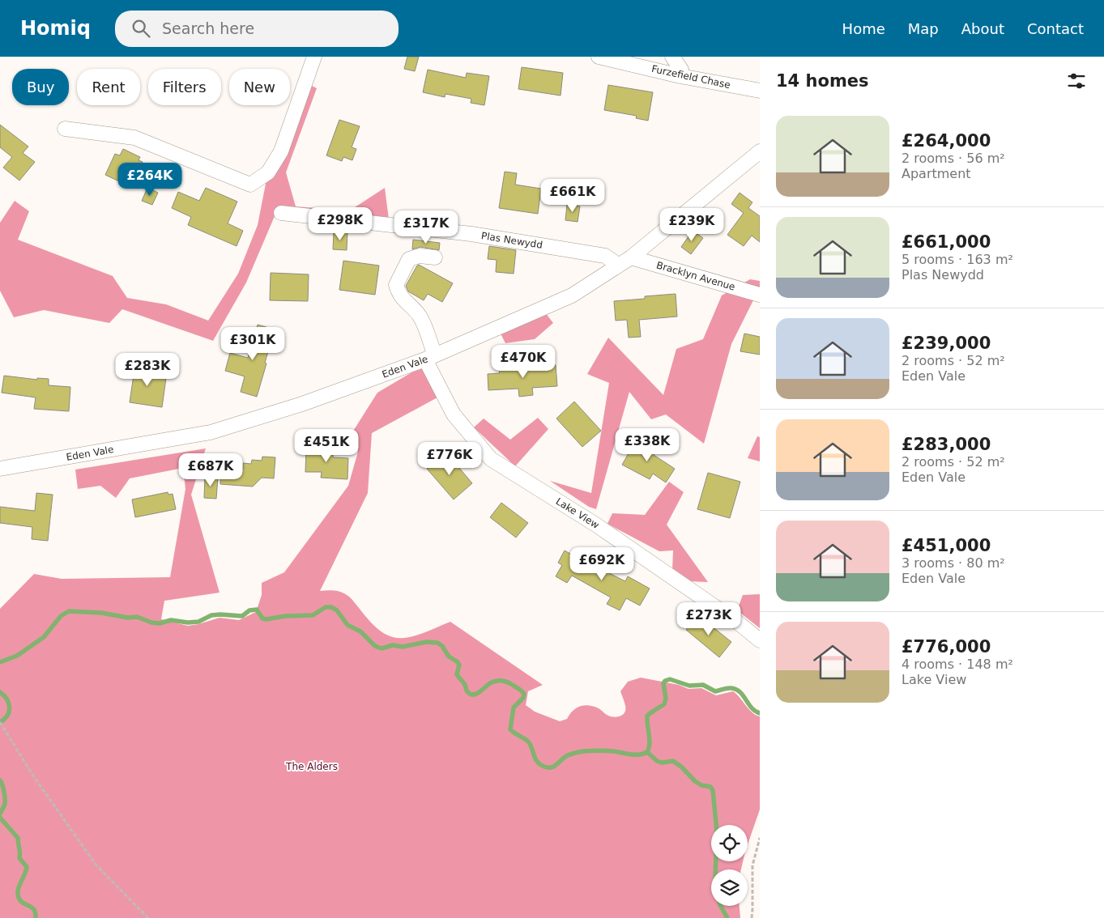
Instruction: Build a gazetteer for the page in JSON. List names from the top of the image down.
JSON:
{
  "streets": {
    "street": [
      "Furzefield Chase",
      "Plas Newydd",
      "Bracklyn Avenue",
      "Eden Vale",
      "Lake View"
    ]
  },
  "crossings": [
    ["Plas Newydd", "Eden Vale"],
    ["Bracklyn Avenue", "Eden Vale"],
    ["Eden Vale", "Lake View"]
  ],
  "parks": ["The Alders"],
  "page": {
    "header": "Homiq",
    "search": "Search here",
    "nav": [
      "Home",
      "Map",
      "About",
      "Contact"
    ],
    "heading": "14 homes",
    "chip": [
      "Buy",
      "Rent",
      "Filters",
      "New"
    ],
    "list": [
      {
        "name": "£264,000",
        "note": "2 rooms · 56 m² · Apartment"
      },
      {
        "name": "£661,000",
        "note": "5 rooms · 163 m² · Plas Newydd"
      },
      {
        "name": "£239,000",
        "note": "2 rooms · 52 m² · Eden Vale"
      },
      {
        "name": "£283,000",
        "note": "2 rooms · 52 m² · Eden Vale"
      },
      {
        "name": "£451,000",
        "note": "3 rooms · 80 m² · Eden Vale"
      },
      {
        "name": "£776,000",
        "note": "4 rooms · 148 m² · Lake View"
      }
    ],
    "price": [
      "£264K",
      "£661K",
      "£298K",
      "£239K",
      "£317K",
      "£301K",
      "£470K",
      "£283K",
      "£338K",
      "£451K",
      "£776K",
      "£687K",
      "£692K",
      "£273K"
    ]
  }
}
